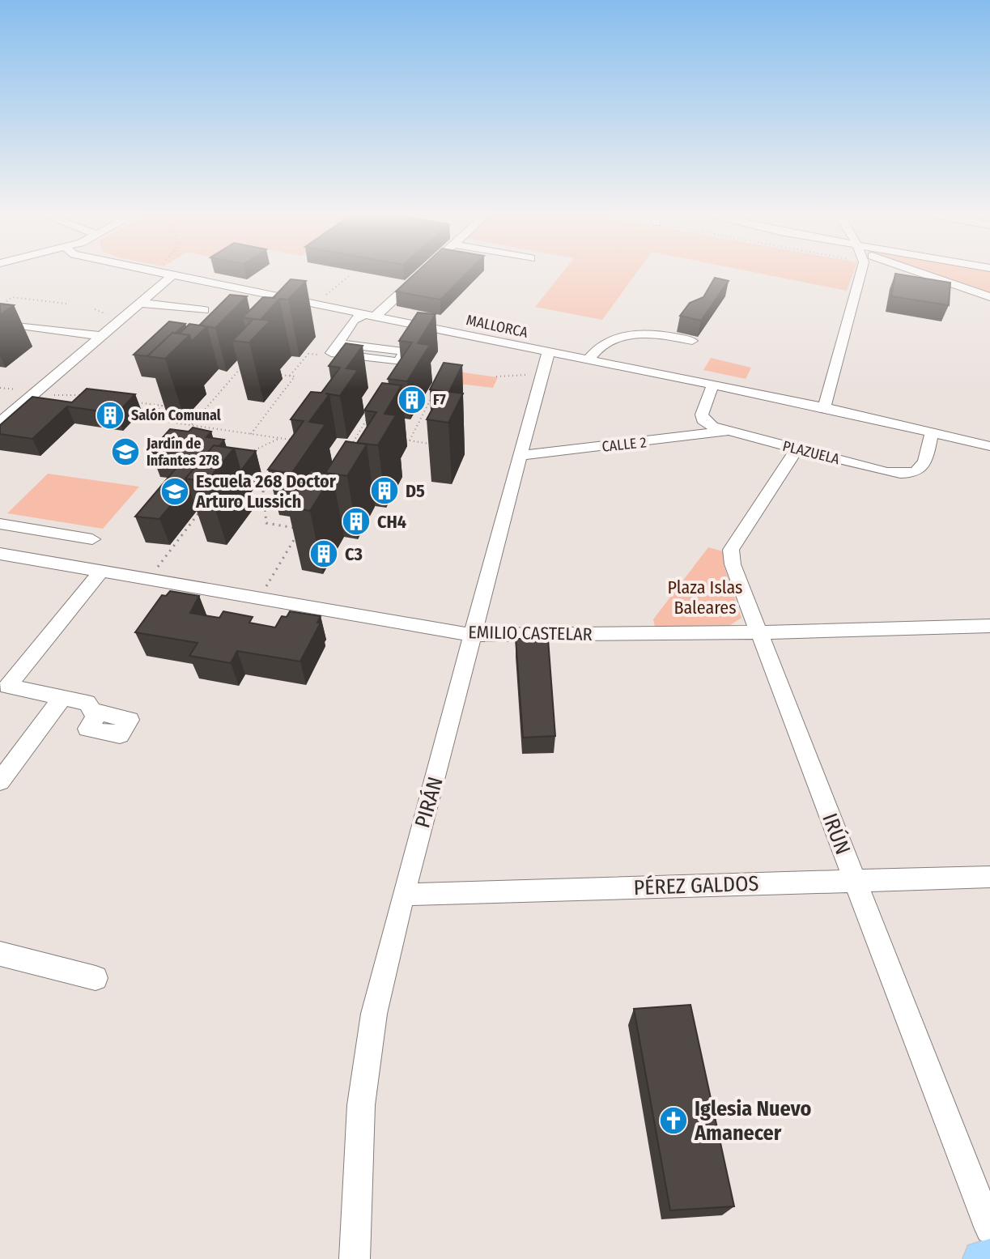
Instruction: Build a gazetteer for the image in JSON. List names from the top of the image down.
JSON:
{
  "streets": {
    "street": [
      "MALLORCA",
      "CALLE 2",
      "PLAZUELA",
      "EMILIO CASTELAR",
      "PIRÁN",
      "IRÚN",
      "PÉREZ GALDOS"
    ]
  },
  "crossings": [
    ["MALLORCA", "PLAZUELA"],
    ["MALLORCA", "PIRÁN"],
    ["CALLE 2", "PLAZUELA"],
    ["CALLE 2", "PIRÁN"],
    ["PLAZUELA", "IRÚN"],
    ["EMILIO CASTELAR", "PIRÁN"],
    ["EMILIO CASTELAR", "IRÚN"],
    ["PIRÁN", "PÉREZ GALDOS"],
    ["IRÚN", "PÉREZ GALDOS"]
  ],
  "parks": ["Plaza Islas Baleares"],
  "places": {
    "building": [
      "F7",
      "Salón Comunal",
      "D5",
      "CH4",
      "C3"
    ],
    "school or university": ["Jardín de Infantes 278", "Escuela 268 Doctor Arturo Lussich"],
    "church": ["Iglesia Nuevo Amanecer"]
  }
}
